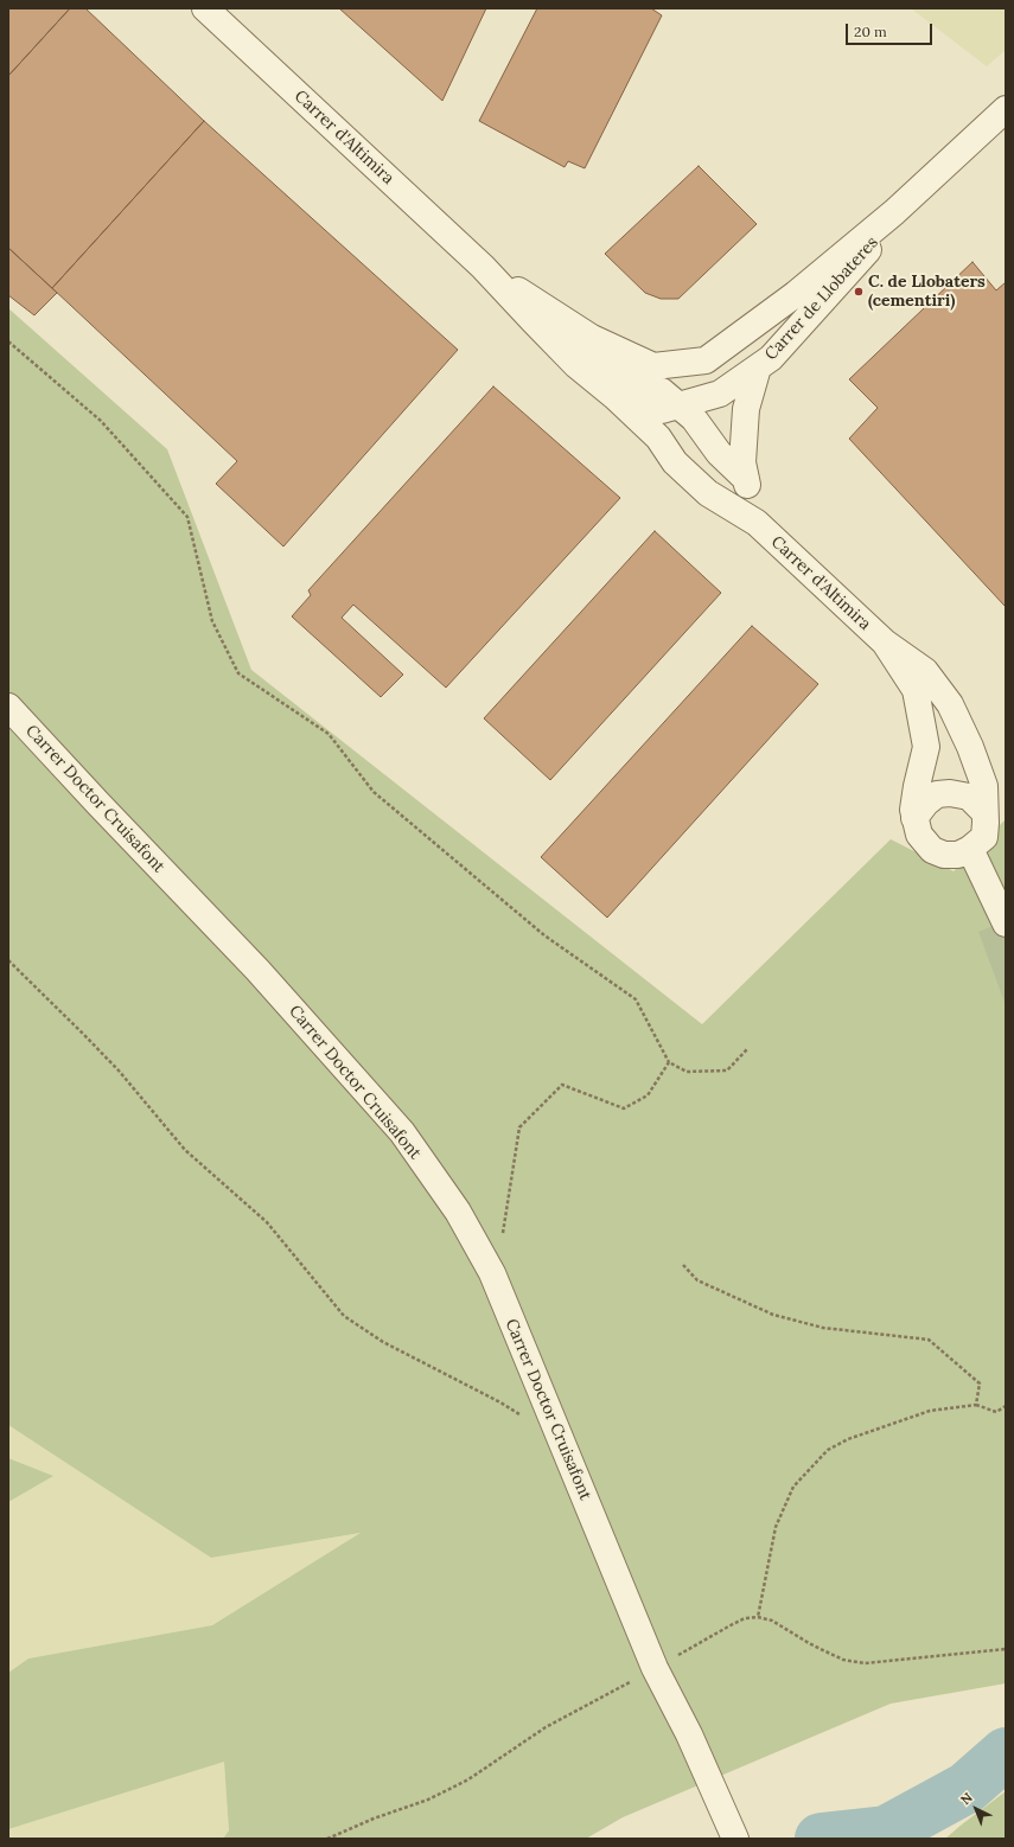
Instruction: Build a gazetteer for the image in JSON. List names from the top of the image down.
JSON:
{
  "streets": {
    "street": ["Carrer d'Altimira", "Carrer de Llobateres", "Carrer Doctor Cruisafont"]
  },
  "crossings": [
    ["Carrer d'Altimira", "Carrer de Llobateres"]
  ],
  "places": ["C. de Llobaters (cementiri)"],
  "scale_bar": "20 m",
  "north": "top left"
}
